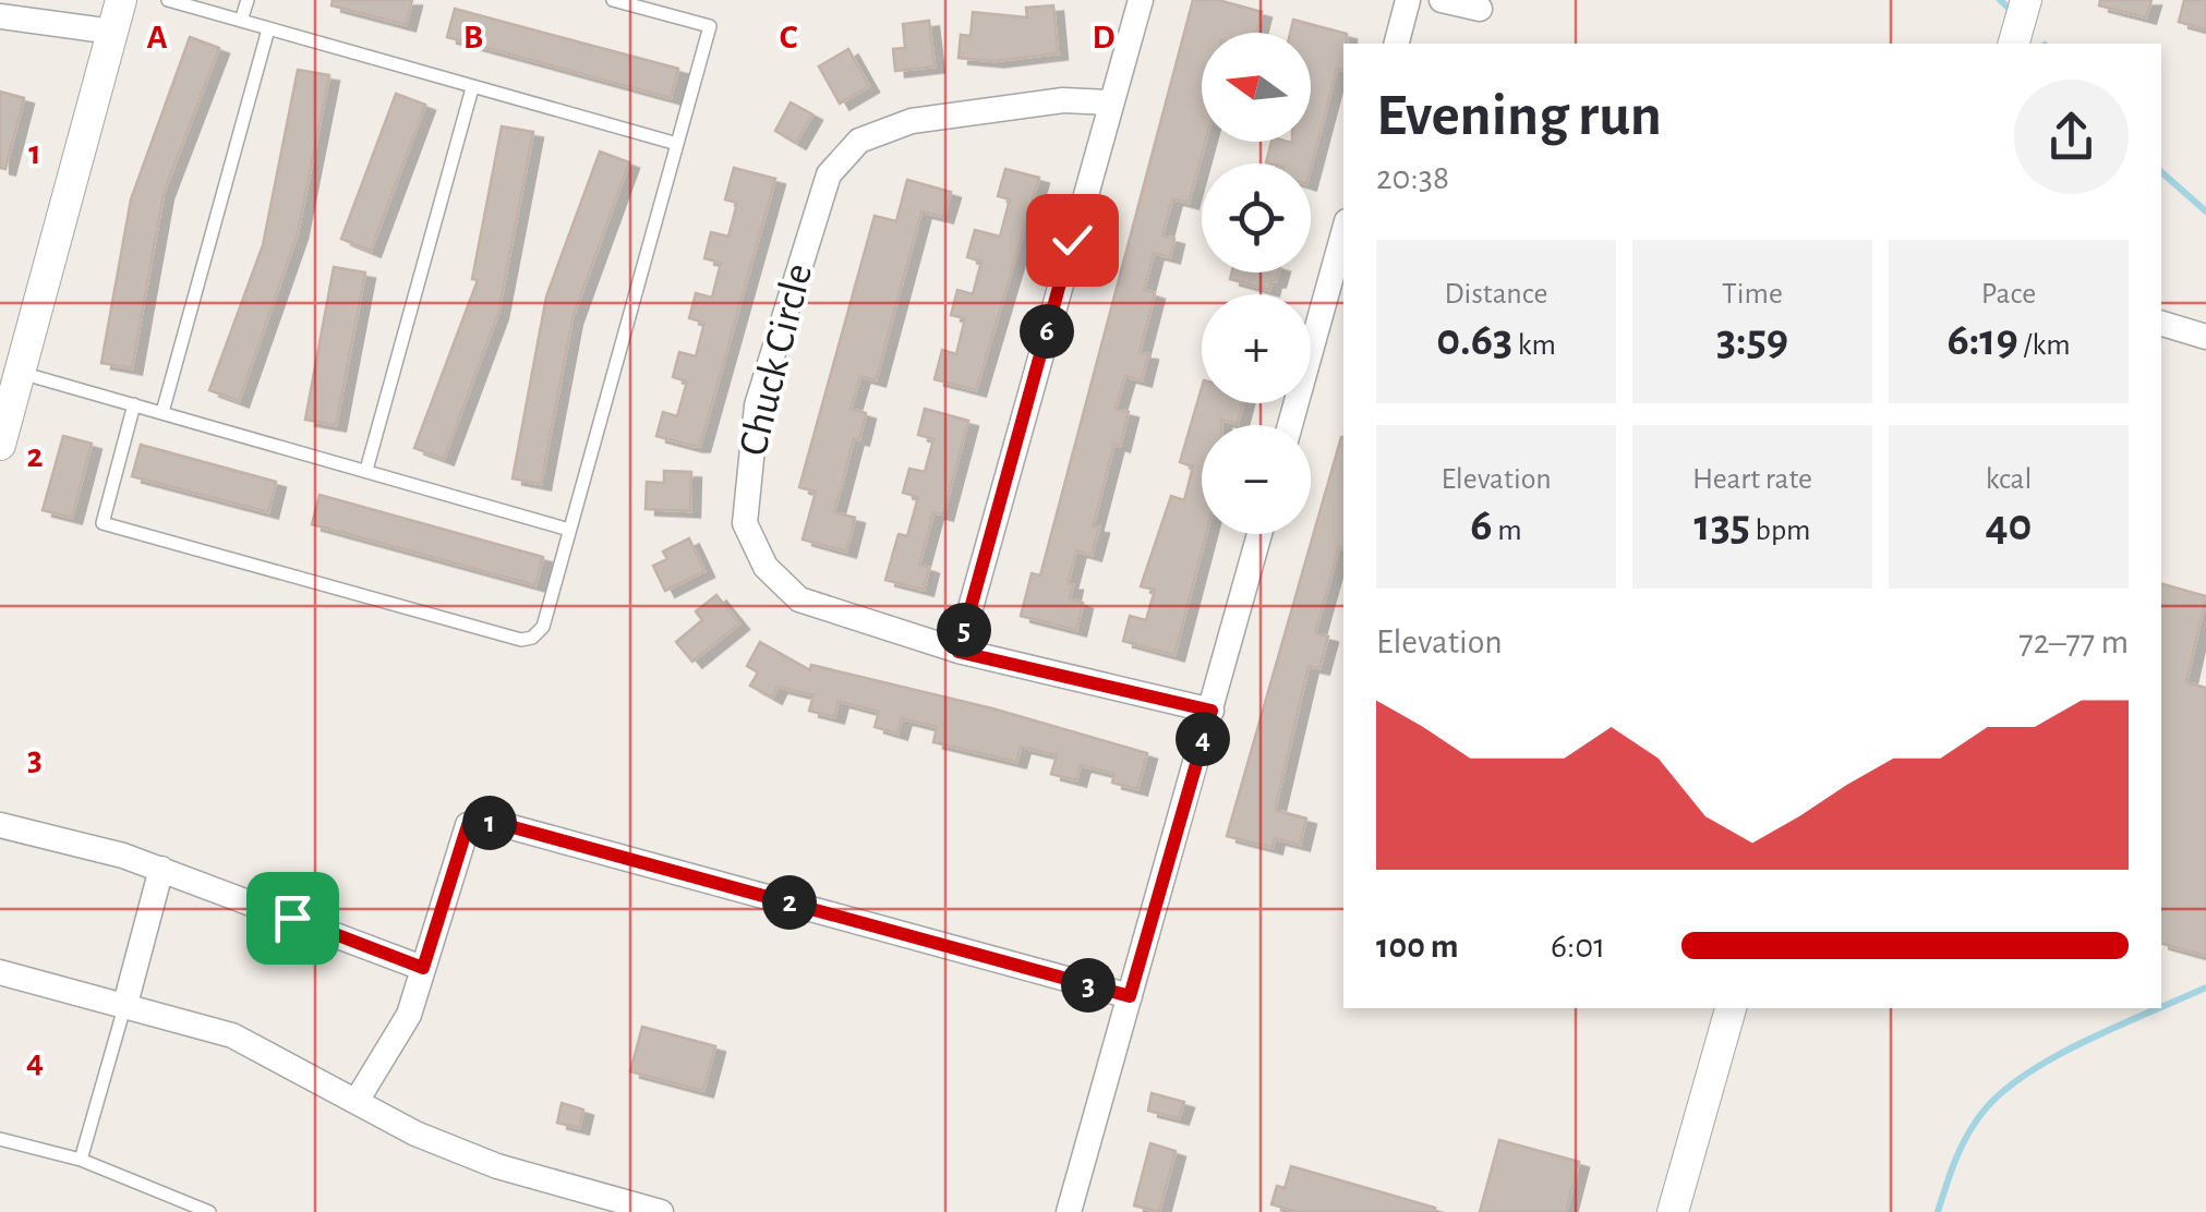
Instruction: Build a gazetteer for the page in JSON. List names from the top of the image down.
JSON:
{
  "streets": {
    "street": ["Chuck Circle"]
  },
  "north": "left",
  "page": {
    "map_buttons": ["+", "−"],
    "heading": ["Evening run", "20:38"],
    "stats": [
      ["Distance", "0.63 km"],
      ["Time", "3:59"],
      ["Pace", "6:19 /km"],
      ["Elevation", "6 m"],
      ["Heart rate", "135 bpm"],
      ["kcal", "40"]
    ],
    "pins": [
      "6",
      "5",
      "4",
      "1",
      "2",
      "3"
    ],
    "chart": ["Elevation", "72–77 m"],
    "list": [
      {
        "name": "100 m",
        "note": "6:01"
      }
    ]
  },
  "grid": {
    "columns": [
      "A",
      "B",
      "C",
      "D"
    ],
    "rows": [
      "1",
      "2",
      "3",
      "4"
    ]
  }
}
